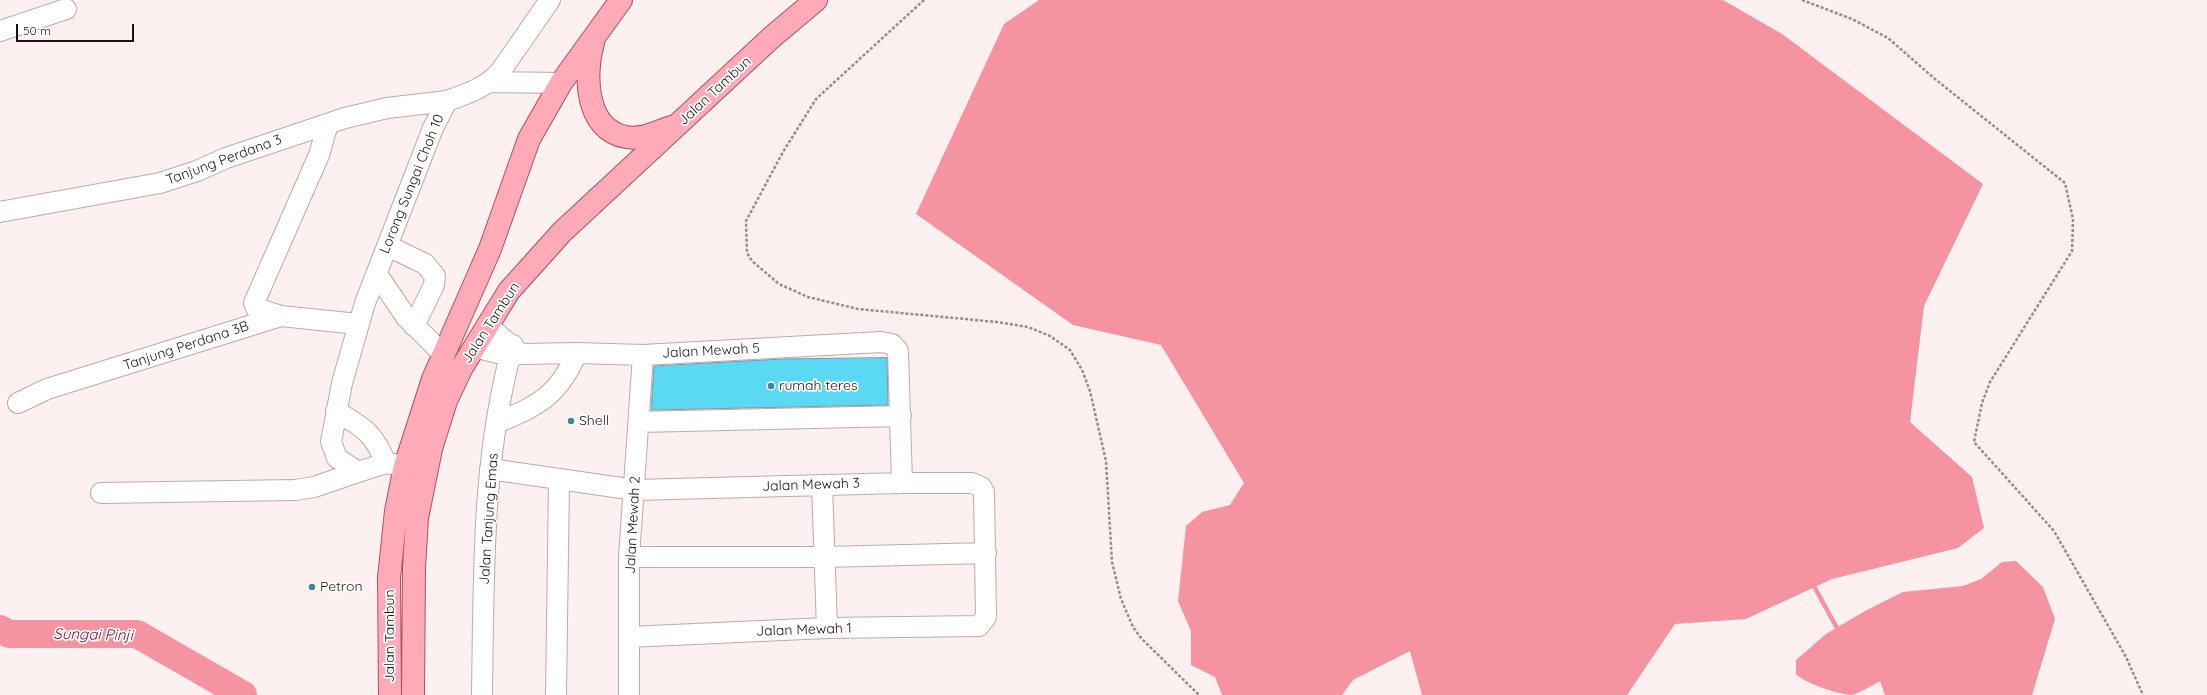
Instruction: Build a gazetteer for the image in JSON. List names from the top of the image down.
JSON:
{
  "streets": {
    "main road": ["Jalan Tambun"],
    "street": [
      "Tanjung Perdana 3",
      "Lorong Sungai Choh 10",
      "Tanjung Perdana 3B",
      "Jalan Mewah 5",
      "Jalan Mewah 3",
      "Jalan Tanjung Emas",
      "Jalan Mewah 2",
      "Jalan Mewah 1"
    ]
  },
  "crossings": [
    ["Jalan Tambun", "Jalan Mewah 5"],
    ["Tanjung Perdana 3", "Lorong Sungai Choh 10"],
    ["Lorong Sungai Choh 10", "Tanjung Perdana 3B"],
    ["Jalan Mewah 5", "Jalan Tanjung Emas"],
    ["Jalan Mewah 5", "Jalan Mewah 2"],
    ["Jalan Mewah 3", "Jalan Tanjung Emas"],
    ["Jalan Mewah 3", "Jalan Mewah 2"],
    ["Jalan Mewah 3", "Jalan Mewah 1"],
    ["Jalan Mewah 2", "Jalan Mewah 1"]
  ],
  "water": ["Sungai Pinji"],
  "places": ["rumah teres", "Shell", "Petron"],
  "scale_bar": "50 m"
}
